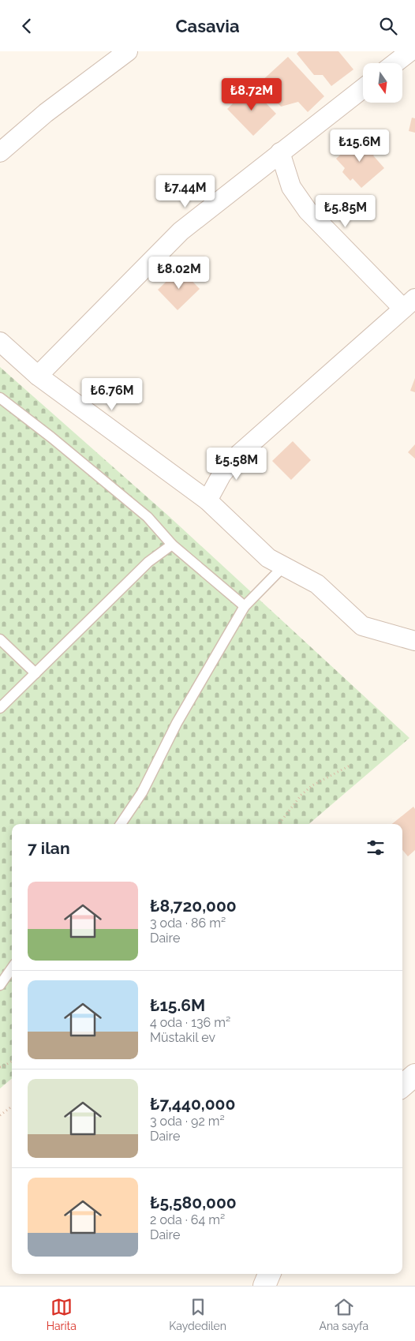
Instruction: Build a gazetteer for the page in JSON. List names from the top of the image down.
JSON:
{
  "north": "bottom",
  "page": {
    "header": "Casavia",
    "price": [
      "₺8.72M",
      "₺15.6M",
      "₺7.44M",
      "₺5.85M",
      "₺8.02M",
      "₺6.76M",
      "₺5.58M"
    ],
    "heading": "7 ilan",
    "list": [
      {
        "name": "₺8,720,000",
        "note": "3 oda · 86 m² · Daire"
      },
      {
        "name": "₺15.6M",
        "note": "4 oda · 136 m² · Müstakil ev"
      },
      {
        "name": "₺7,440,000",
        "note": "3 oda · 92 m² · Daire"
      },
      {
        "name": "₺5,580,000",
        "note": "2 oda · 64 m² · Daire"
      }
    ],
    "tabs": ["Harita", "Kaydedilen", "Ana sayfa"]
  }
}
